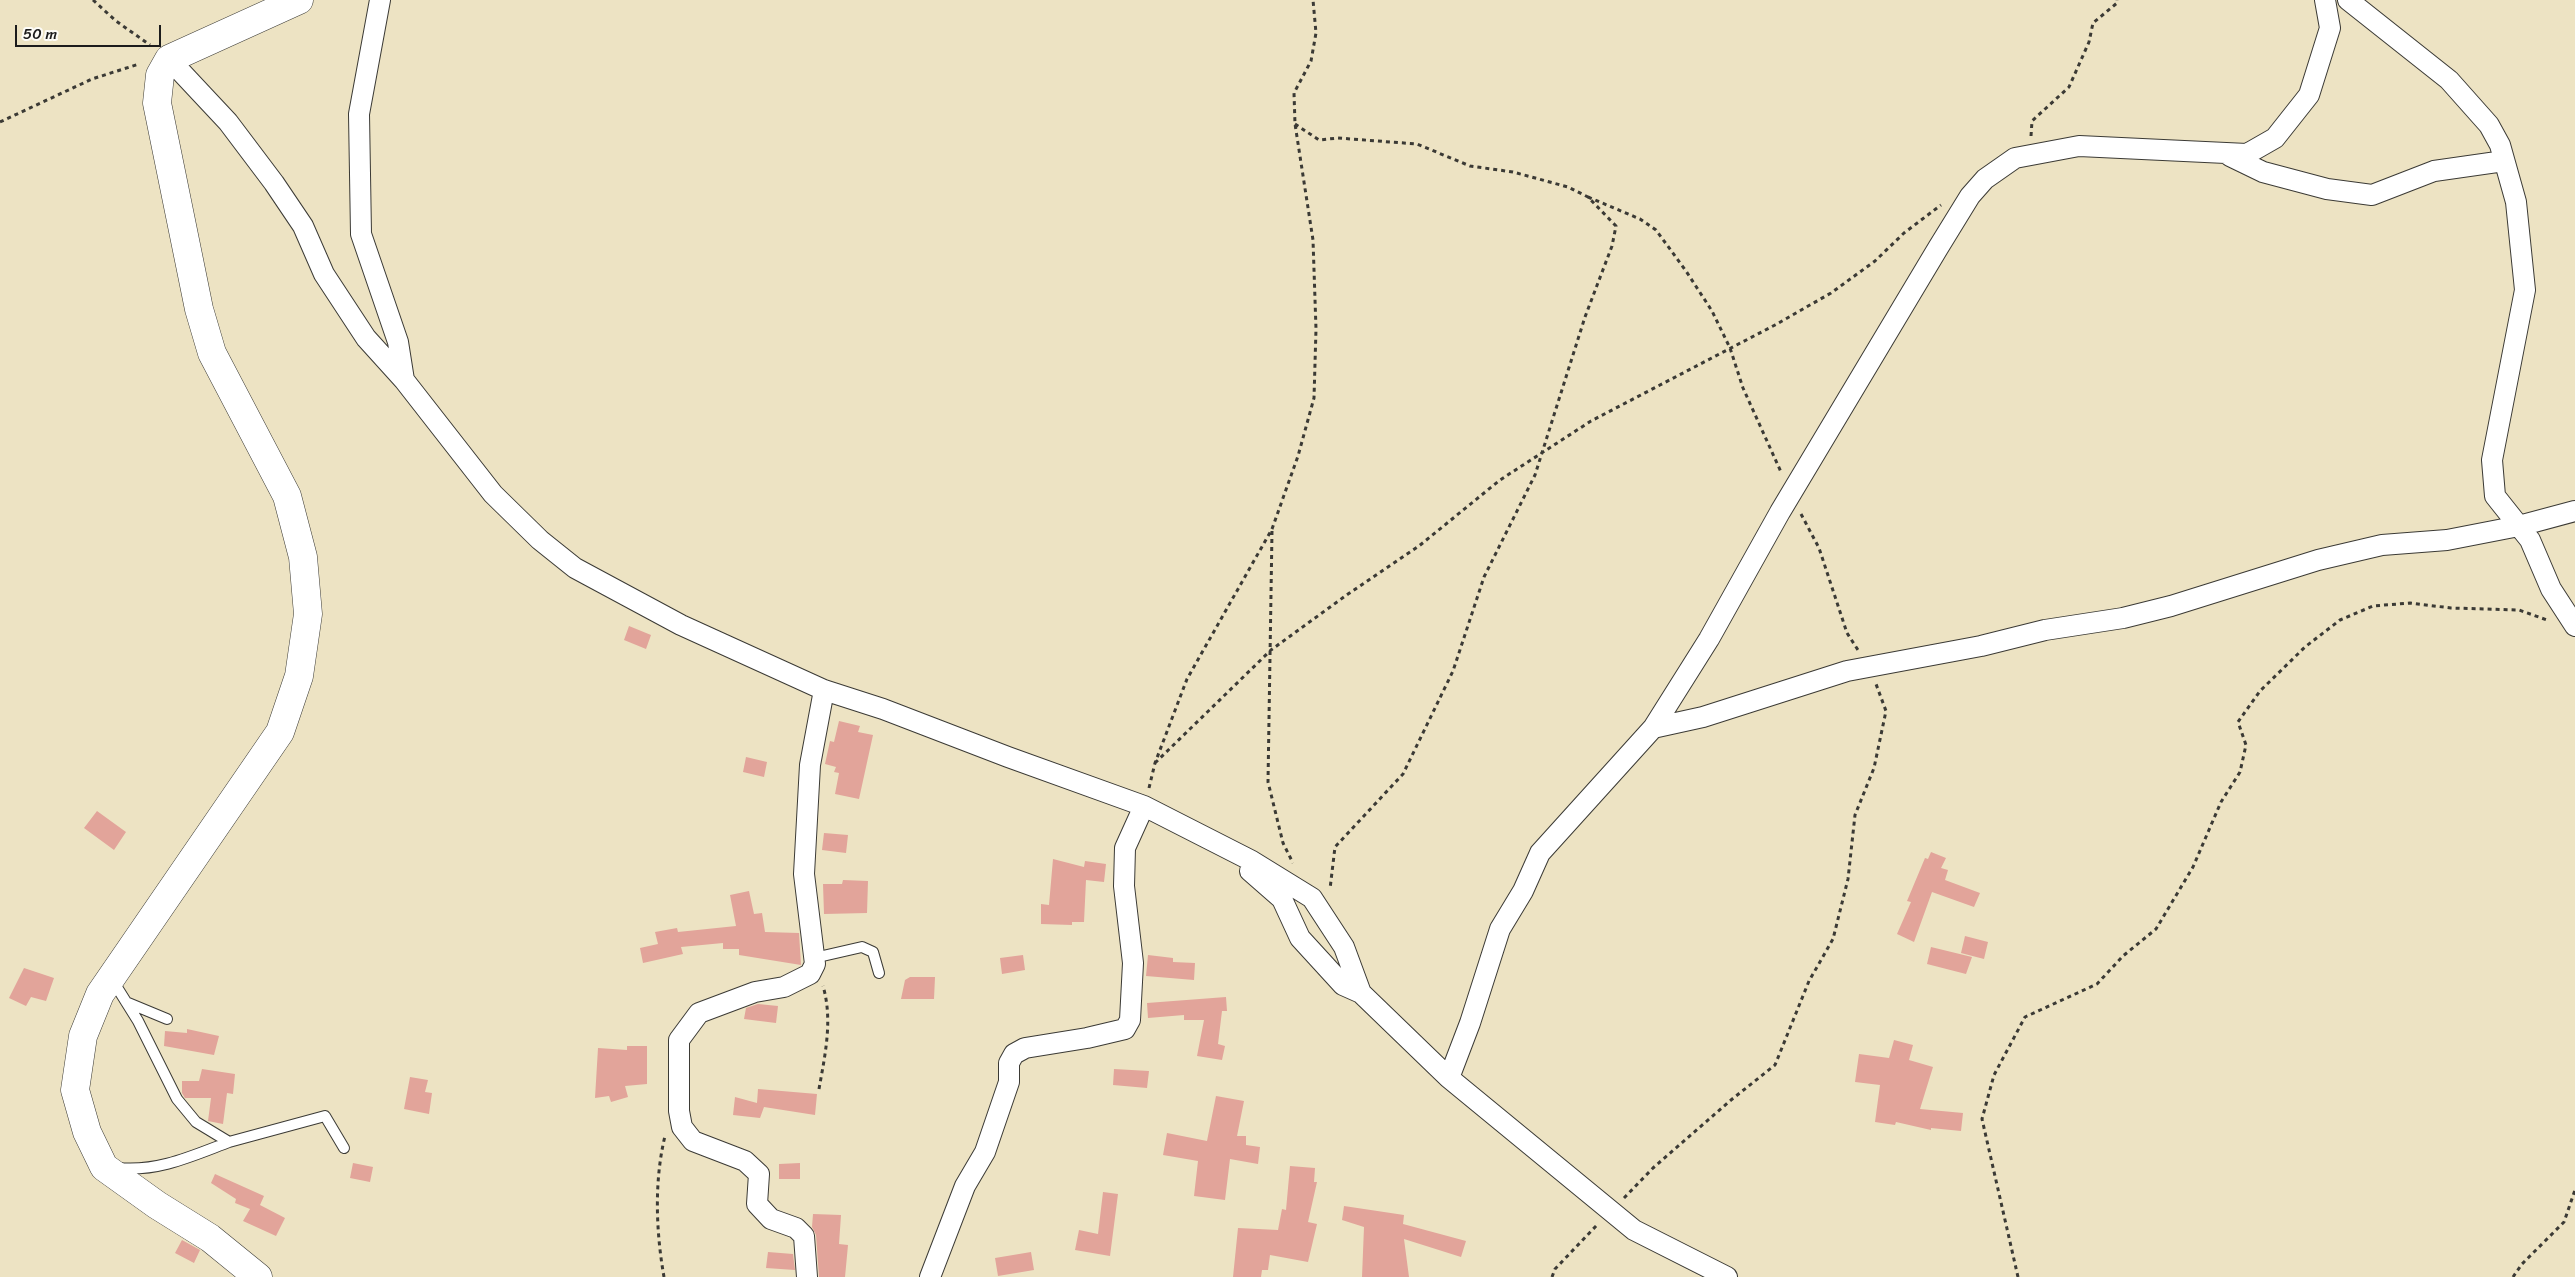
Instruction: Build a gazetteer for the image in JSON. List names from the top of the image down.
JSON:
{
  "scale_bar": "50 m"
}
